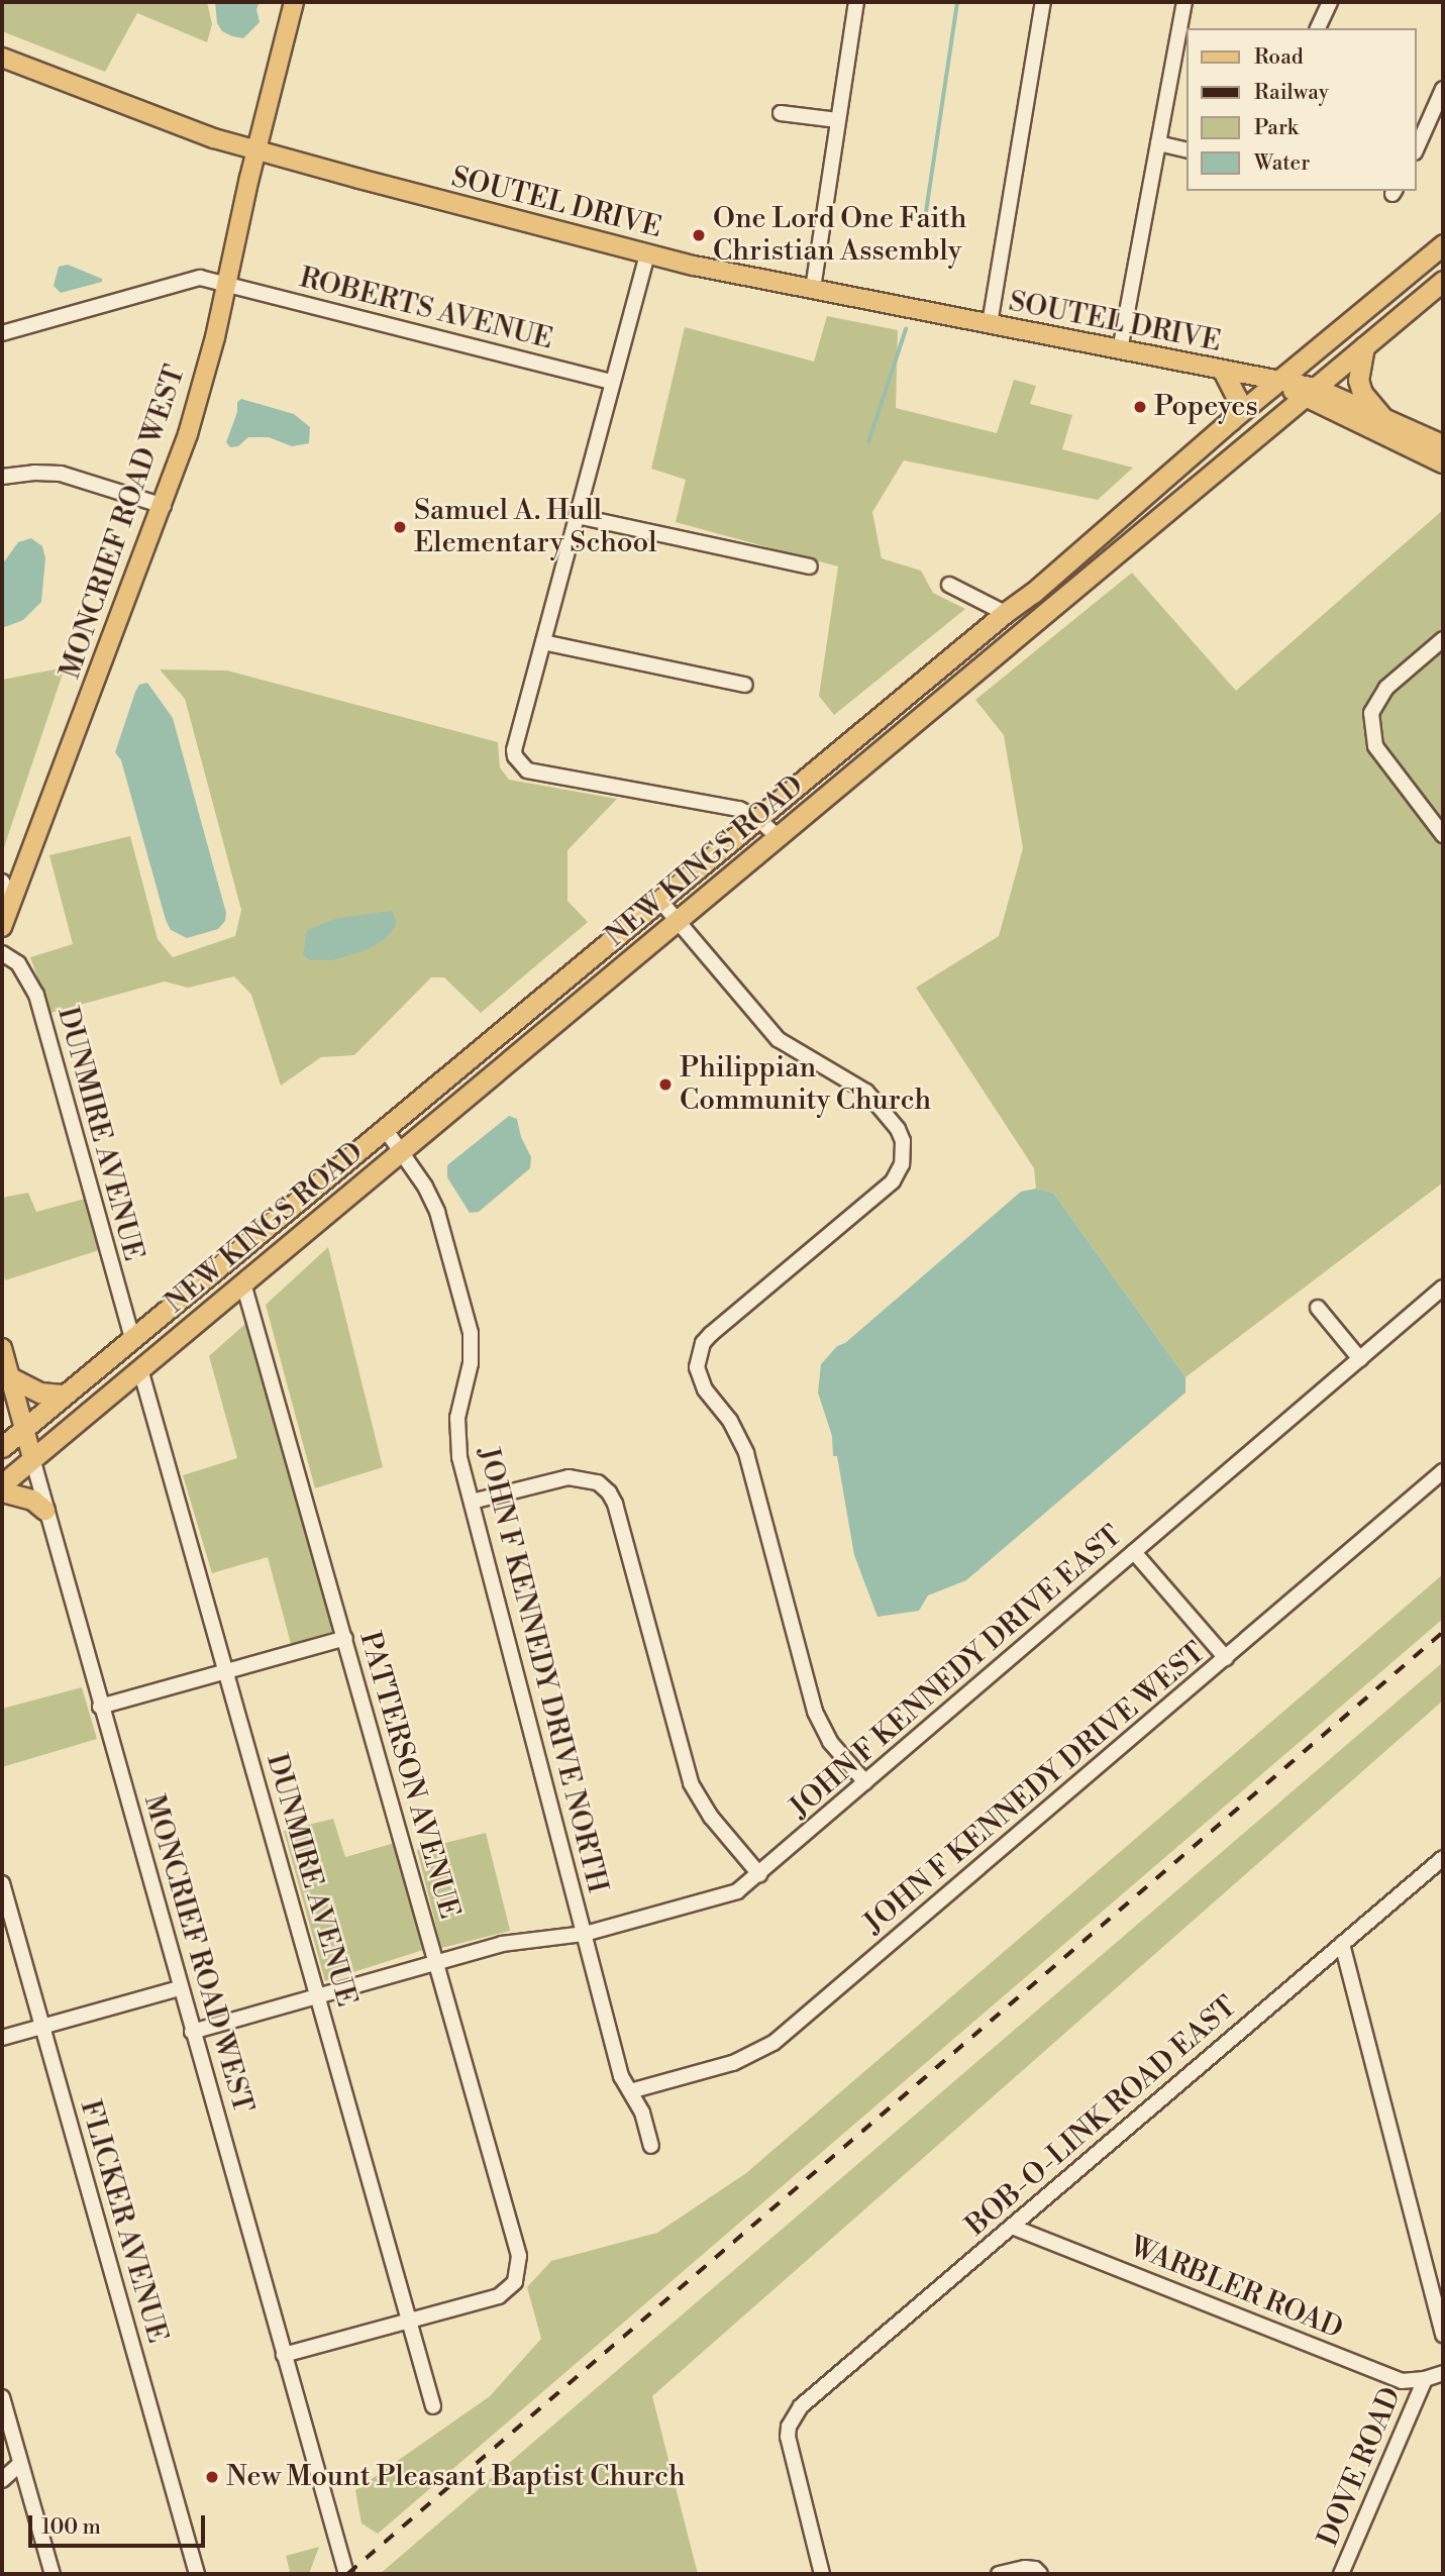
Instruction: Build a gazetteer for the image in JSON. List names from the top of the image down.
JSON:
{
  "streets": {
    "highway": ["NEW KINGS ROAD"],
    "main road": ["SOUTEL DRIVE", "MONCRIEF ROAD WEST"],
    "street": [
      "ROBERTS AVENUE",
      "DUNMIRE AVENUE",
      "JOHN F KENNEDY DRIVE NORTH",
      "JOHN F KENNEDY DRIVE EAST",
      "PATTERSON AVENUE",
      "JOHN F KENNEDY DRIVE WEST",
      "BOB-O-LINK ROAD EAST",
      "FLICKER AVENUE",
      "WARBLER ROAD",
      "DOVE ROAD"
    ]
  },
  "crossings": [
    ["SOUTEL DRIVE", "MONCRIEF ROAD WEST"],
    ["SOUTEL DRIVE", "NEW KINGS ROAD"],
    ["ROBERTS AVENUE", "MONCRIEF ROAD WEST"],
    ["MONCRIEF ROAD WEST", "NEW KINGS ROAD"],
    ["MONCRIEF ROAD WEST", "JOHN F KENNEDY DRIVE EAST"],
    ["NEW KINGS ROAD", "DUNMIRE AVENUE"],
    ["NEW KINGS ROAD", "JOHN F KENNEDY DRIVE NORTH"],
    ["NEW KINGS ROAD", "PATTERSON AVENUE"],
    ["DUNMIRE AVENUE", "JOHN F KENNEDY DRIVE EAST"],
    ["DUNMIRE AVENUE", "PATTERSON AVENUE"],
    ["JOHN F KENNEDY DRIVE NORTH", "JOHN F KENNEDY DRIVE EAST"],
    ["JOHN F KENNEDY DRIVE NORTH", "JOHN F KENNEDY DRIVE WEST"],
    ["JOHN F KENNEDY DRIVE EAST", "PATTERSON AVENUE"],
    ["BOB-O-LINK ROAD EAST", "WARBLER ROAD"],
    ["WARBLER ROAD", "DOVE ROAD"]
  ],
  "places": [
    "One Lord One Faith Christian Assembly",
    "Popeyes",
    "Samuel A. Hull Elementary School",
    "Philippian Community Church",
    "New Mount Pleasant Baptist Church"
  ],
  "legend": [
    "Road",
    "Railway",
    "Park",
    "Water"
  ],
  "scale_bar": "100 m"
}
